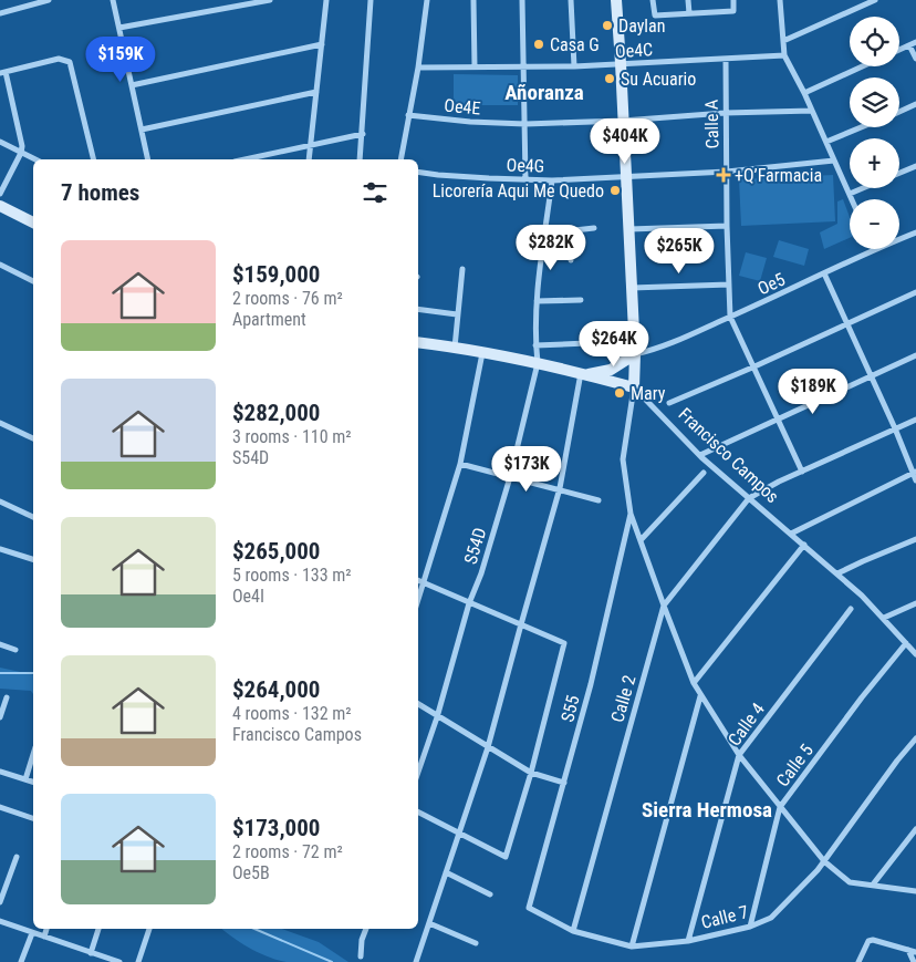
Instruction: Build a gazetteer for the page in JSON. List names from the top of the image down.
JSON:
{
  "streets": {
    "street": [
      "Oe4C",
      "Oe4E",
      "Calle A",
      "Oe4G",
      "Oe5",
      "Francisco Campos",
      "S54D",
      "Calle 2",
      "S55",
      "Calle 4",
      "Calle 5",
      "Calle 7"
    ]
  },
  "crossings": [
    ["Oe4C", "Calle A"],
    ["Oe4E", "Calle A"],
    ["Calle A", "Oe4G"],
    ["Calle A", "Oe5"],
    ["Oe4G", "S54D"],
    ["Francisco Campos", "S54D"],
    ["Francisco Campos", "Calle 2"],
    ["Francisco Campos", "Calle 5"],
    ["Calle 2", "Calle 7"],
    ["S55", "Calle 7"],
    ["Calle 4", "Calle 7"],
    ["Calle 5", "Calle 7"]
  ],
  "districts": ["Añoranza", "Sierra Hermosa"],
  "places": {
    "other": [
      "Daylan",
      "Casa G",
      "Su Acuario",
      "Licorería Aqui Me Quedo",
      "Mary"
    ],
    "health": ["+Q’Farmacia"]
  },
  "page": {
    "map_buttons": ["+", "−"],
    "price": [
      "$159K",
      "$404K",
      "$282K",
      "$265K",
      "$264K",
      "$189K",
      "$173K"
    ],
    "heading": "7 homes",
    "list": [
      {
        "name": "$159,000",
        "note": "2 rooms · 76 m² · Apartment"
      },
      {
        "name": "$282,000",
        "note": "3 rooms · 110 m² · S54D"
      },
      {
        "name": "$265,000",
        "note": "5 rooms · 133 m² · Oe4I"
      },
      {
        "name": "$264,000",
        "note": "4 rooms · 132 m² · Francisco Campos"
      },
      {
        "name": "$173,000",
        "note": "2 rooms · 72 m² · Oe5B"
      }
    ]
  }
}
